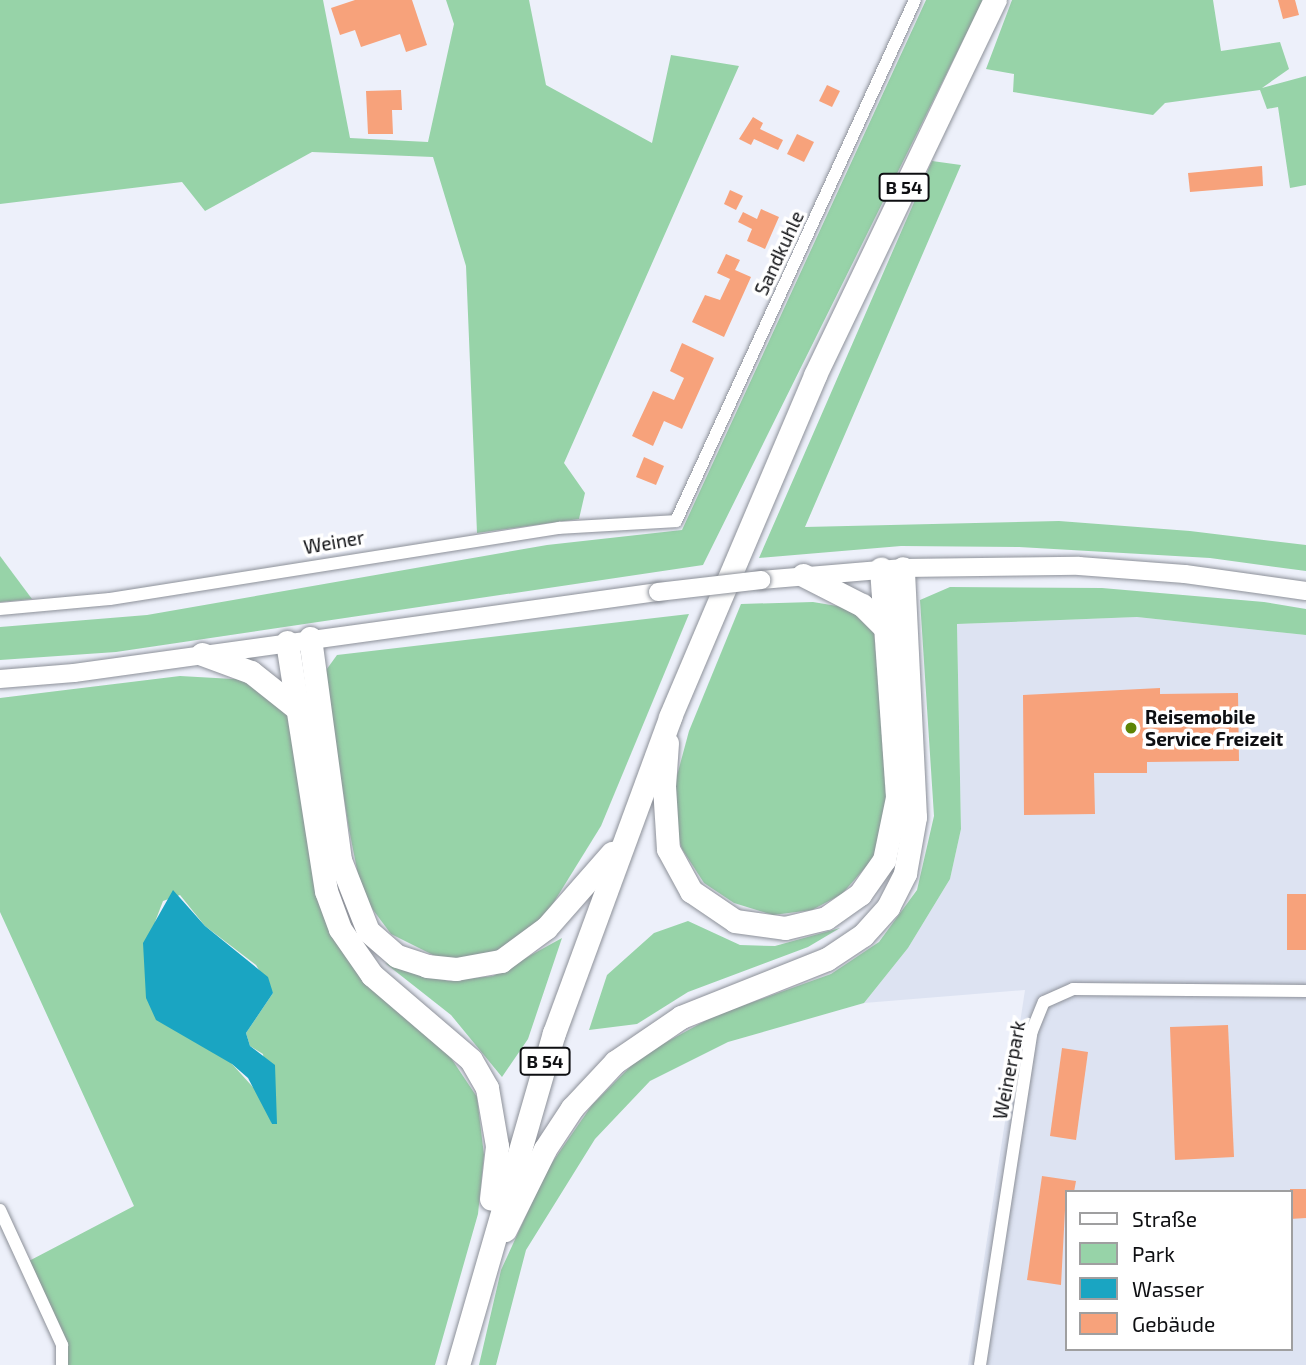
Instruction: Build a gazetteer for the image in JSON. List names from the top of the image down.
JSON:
{
  "streets": {
    "highway": ["B 54"],
    "street": ["Sandkuhle", "Weiner", "Weinerpark"]
  },
  "crossings": [
    ["Sandkuhle", "Weiner"]
  ],
  "places": ["Reisemobile Service Freizeit"],
  "legend": [
    "Straße",
    "Park",
    "Wasser",
    "Gebäude"
  ]
}
